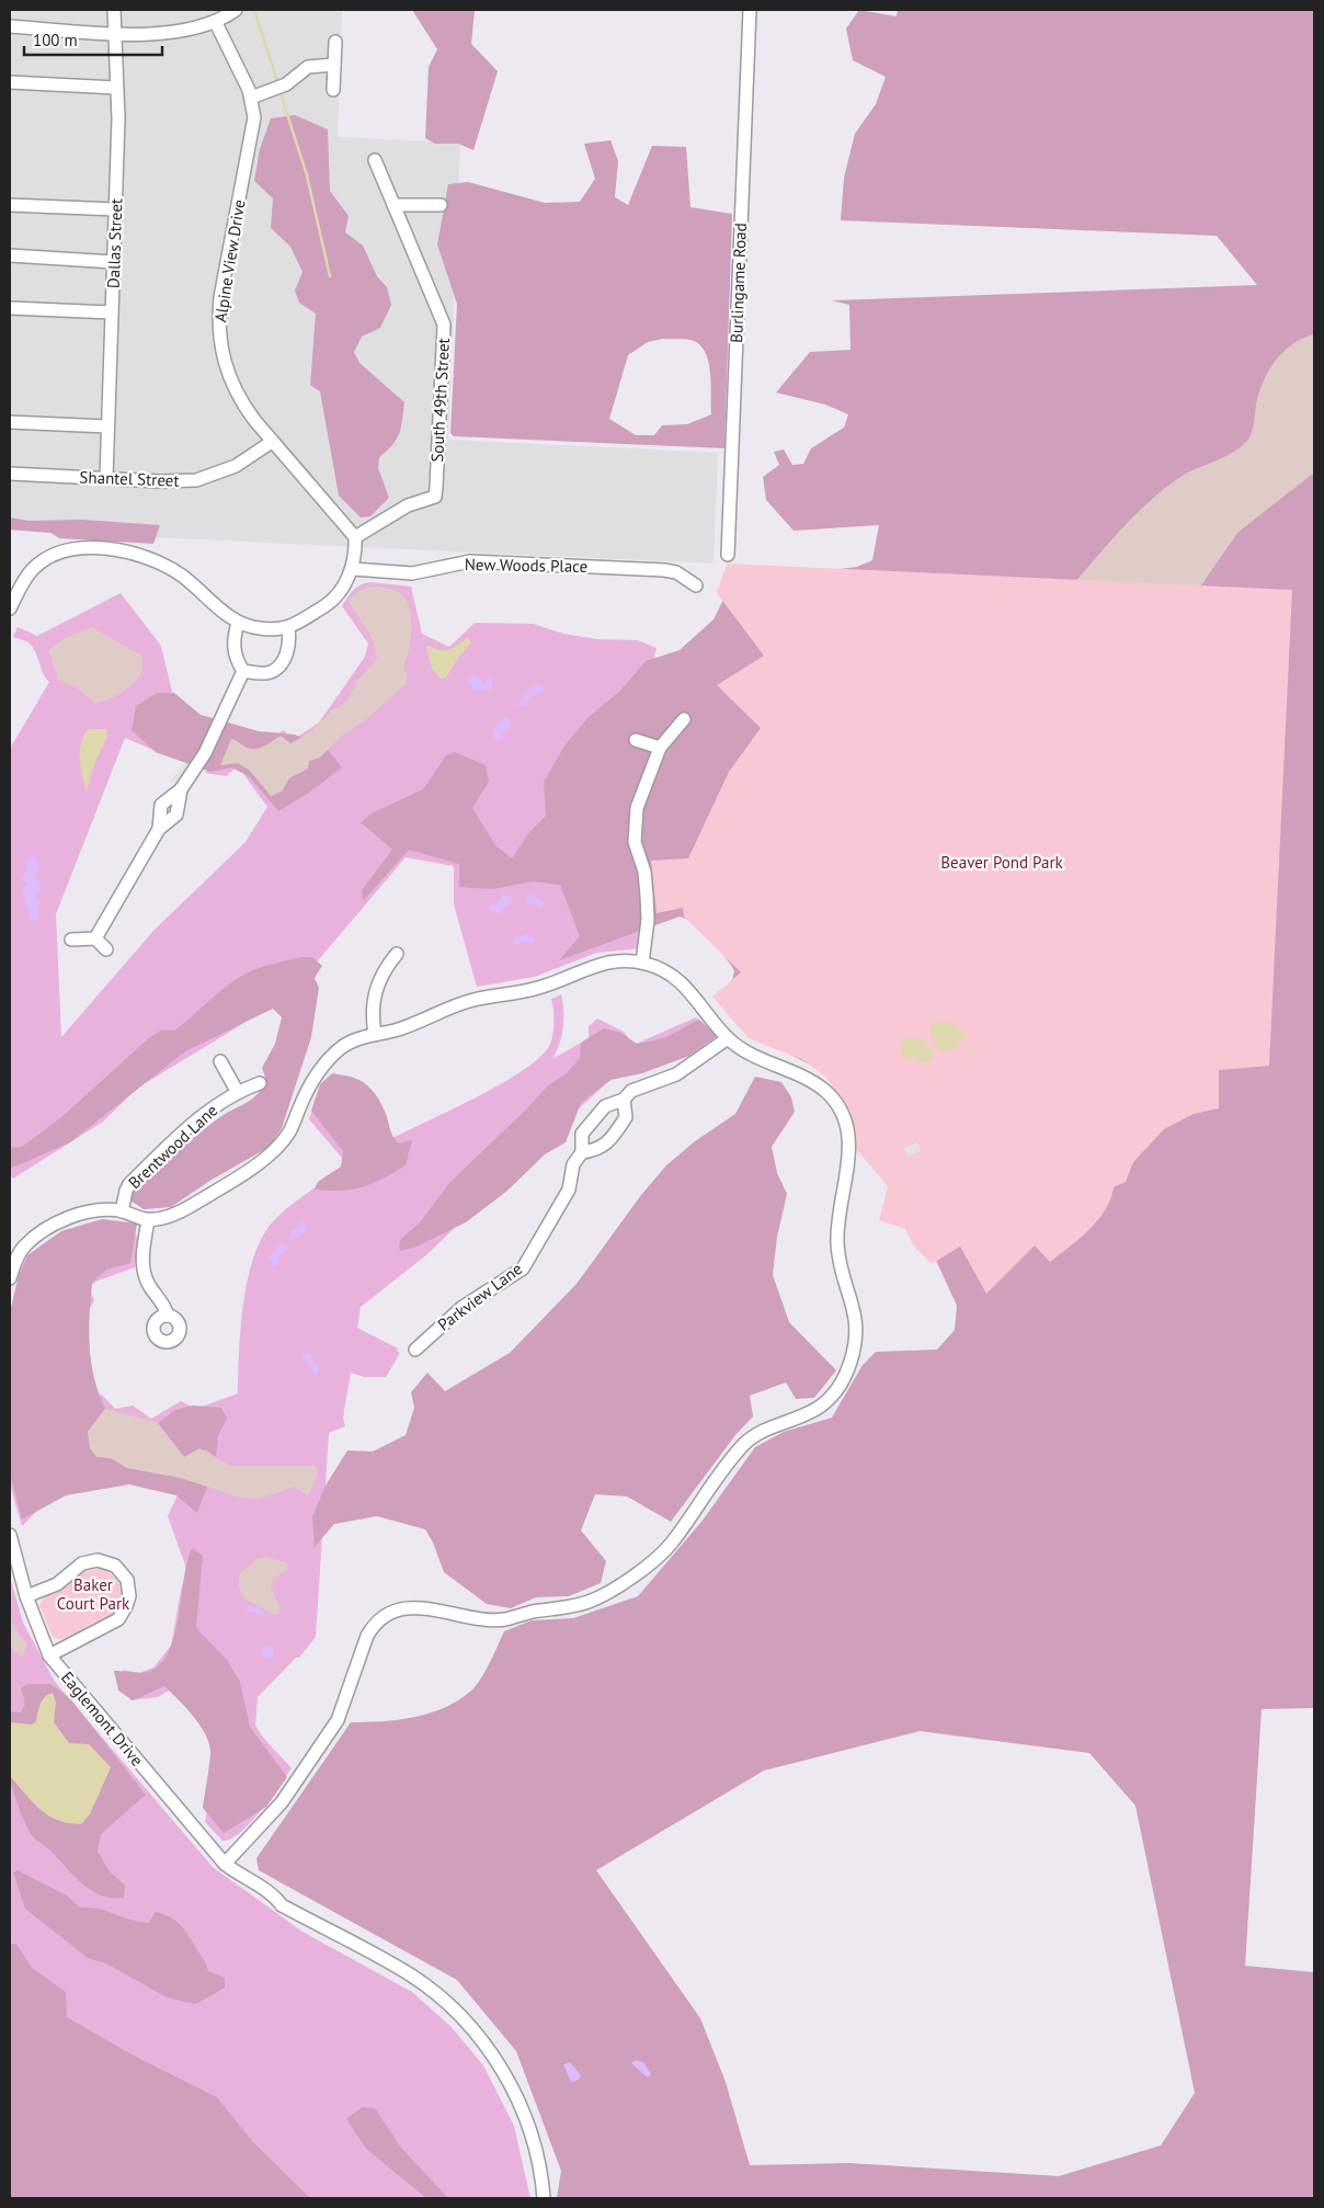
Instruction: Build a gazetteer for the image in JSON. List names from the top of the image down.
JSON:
{
  "streets": {
    "street": [
      "Dallas Street",
      "Alpine View Drive",
      "Burlingame Road",
      "South 49th Street",
      "Shantel Street",
      "New Woods Place",
      "Brentwood Lane",
      "Parkview Lane",
      "Eaglemont Drive"
    ]
  },
  "crossings": [
    ["Dallas Street", "Shantel Street"],
    ["Alpine View Drive", "South 49th Street"],
    ["Alpine View Drive", "Shantel Street"]
  ],
  "parks": ["Beaver Pond Park", "Baker Court Park"],
  "scale_bar": "100 m"
}
